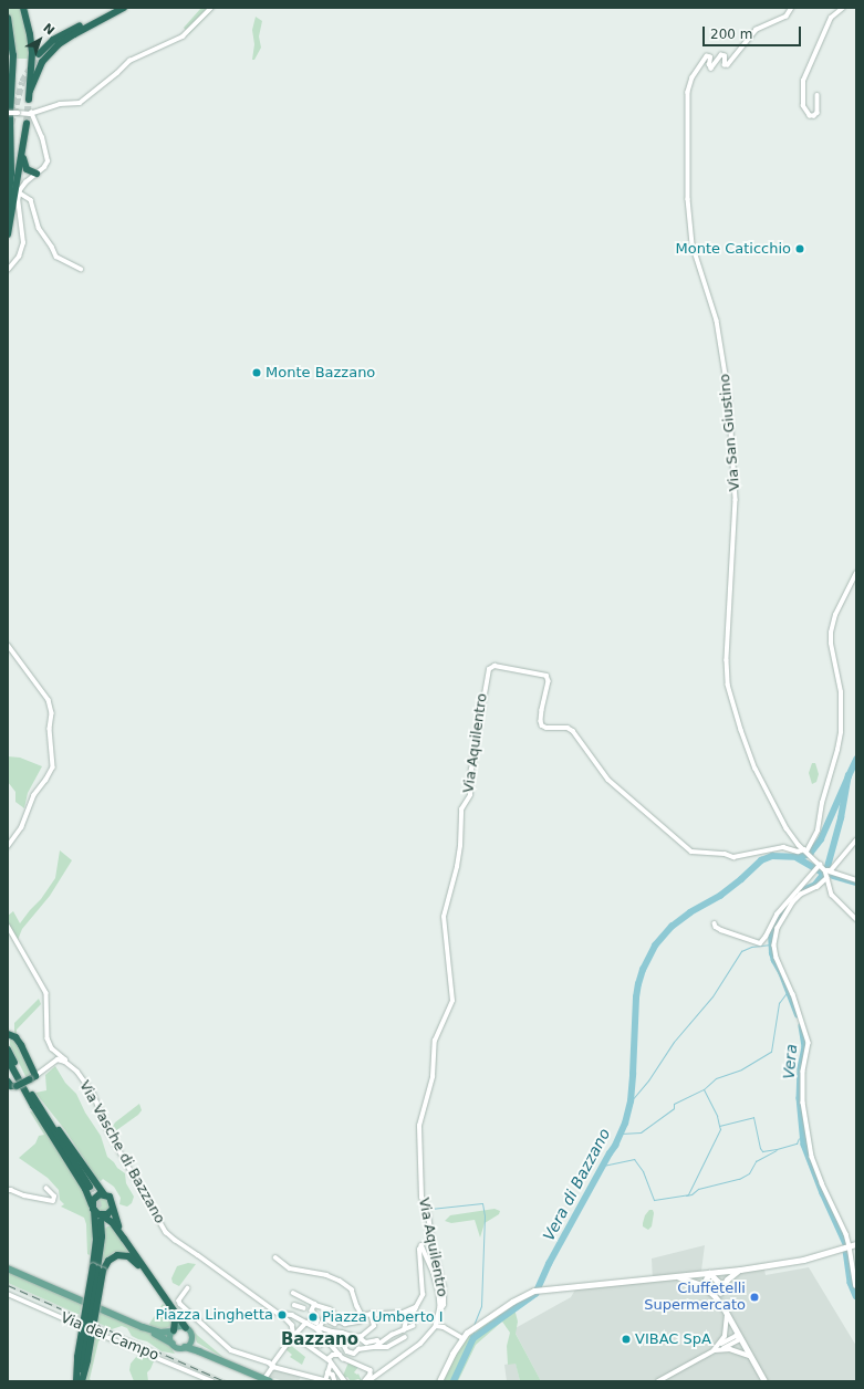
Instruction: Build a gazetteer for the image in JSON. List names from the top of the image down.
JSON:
{
  "streets": {
    "street": [
      "Via San Giustino",
      "Via Aquilentro",
      "Via Vasche di Bazzano",
      "Via del Campo"
    ]
  },
  "crossings": [
    ["Via San Giustino", "Via Aquilentro"]
  ],
  "districts": ["Bazzano"],
  "water": ["Vera", "Vera di Bazzano"],
  "places": [
    "Monte Caticchio",
    "Monte Bazzano",
    "Ciuffetelli Supermercato",
    "Piazza Linghetta",
    "Piazza Umberto I",
    "VIBAC SpA"
  ],
  "scale_bar": "200 m",
  "north": "top right"
}
